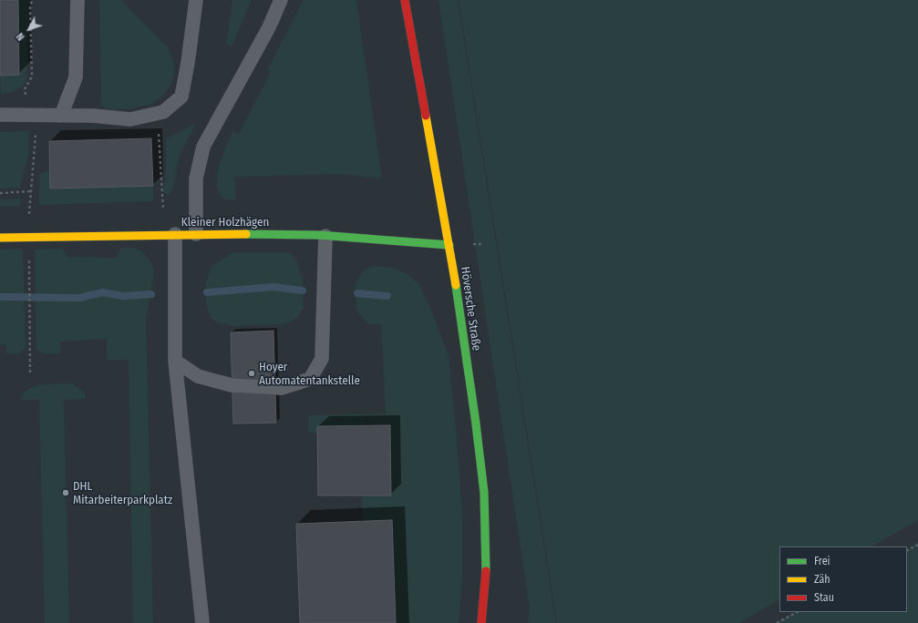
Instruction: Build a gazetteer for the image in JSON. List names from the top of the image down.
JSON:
{
  "streets": {
    "street": ["Kleiner Holzhägen", "Höversche Straße"]
  },
  "crossings": [
    ["Kleiner Holzhägen", "Höversche Straße"]
  ],
  "places": ["Hoyer Automatentankstelle", "DHL Mitarbeiterparkplatz"],
  "legend": ["Frei", "Zäh", "Stau"],
  "north": "bottom left"
}
